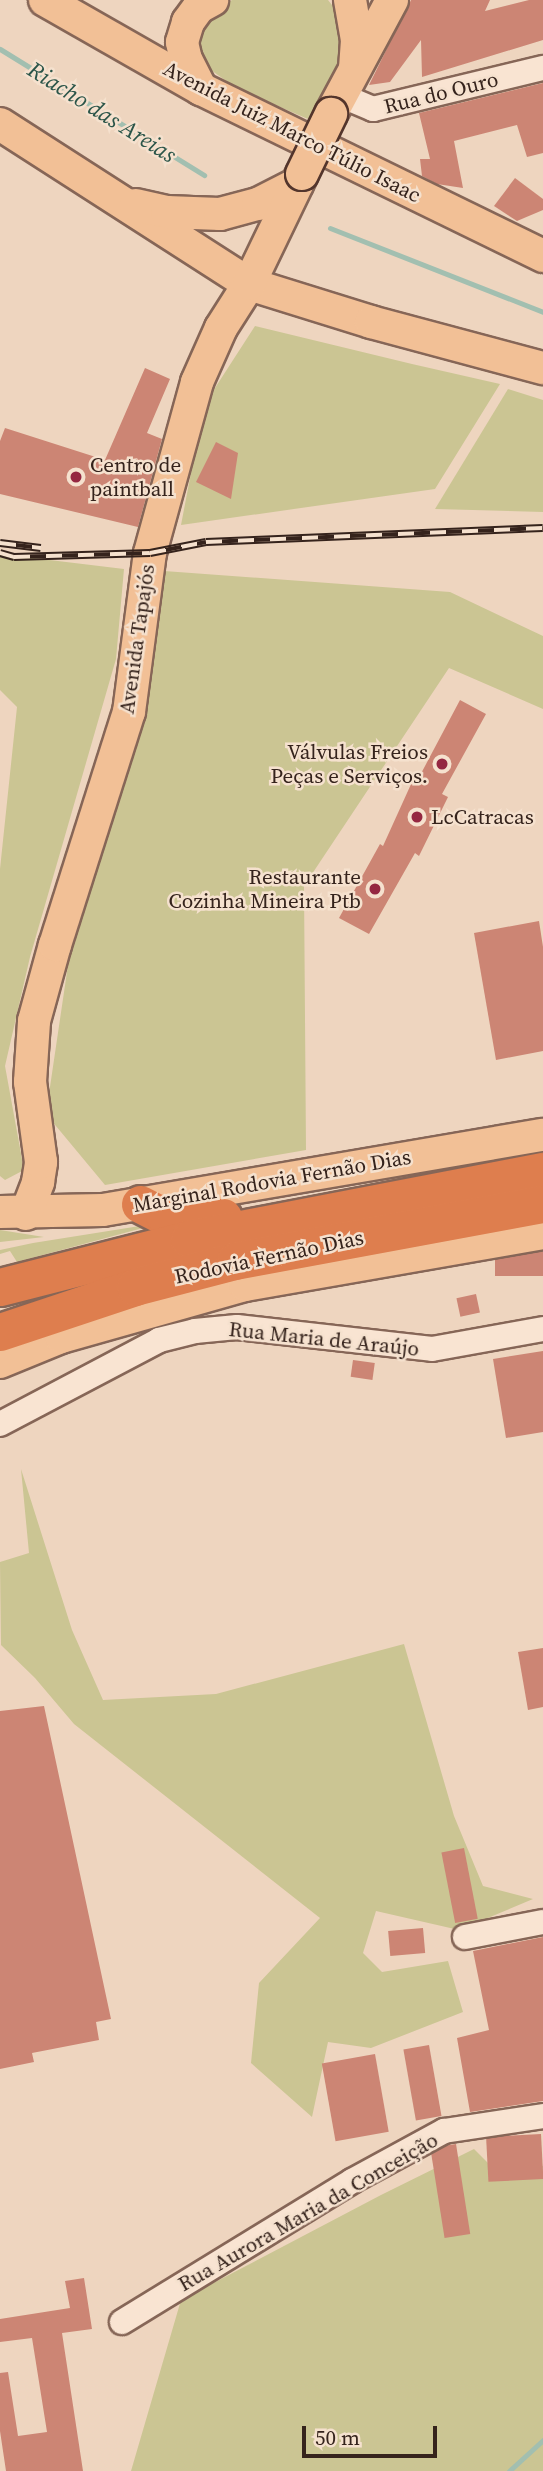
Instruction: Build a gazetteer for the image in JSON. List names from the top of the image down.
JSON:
{
  "streets": {
    "highway": ["Rodovia Fernão Dias"],
    "main road": ["Avenida Juiz Marco Túlio Isaac", "Avenida Tapajós", "Marginal Rodovia Fernão Dias"],
    "street": ["Rua do Ouro", "Rua Maria de Araújo", "Rua Aurora Maria da Conceição"]
  },
  "crossings": [
    ["Rua do Ouro", "Avenida Tapajós"],
    ["Avenida Tapajós", "Marginal Rodovia Fernão Dias"]
  ],
  "water": ["Riacho das Areias"],
  "places": [
    "Centro de paintball",
    "Válvulas Freios Peças e Serviços.",
    "LcCatracas",
    "Restaurante Cozinha Mineira Ptb"
  ],
  "scale_bar": "50 m"
}
